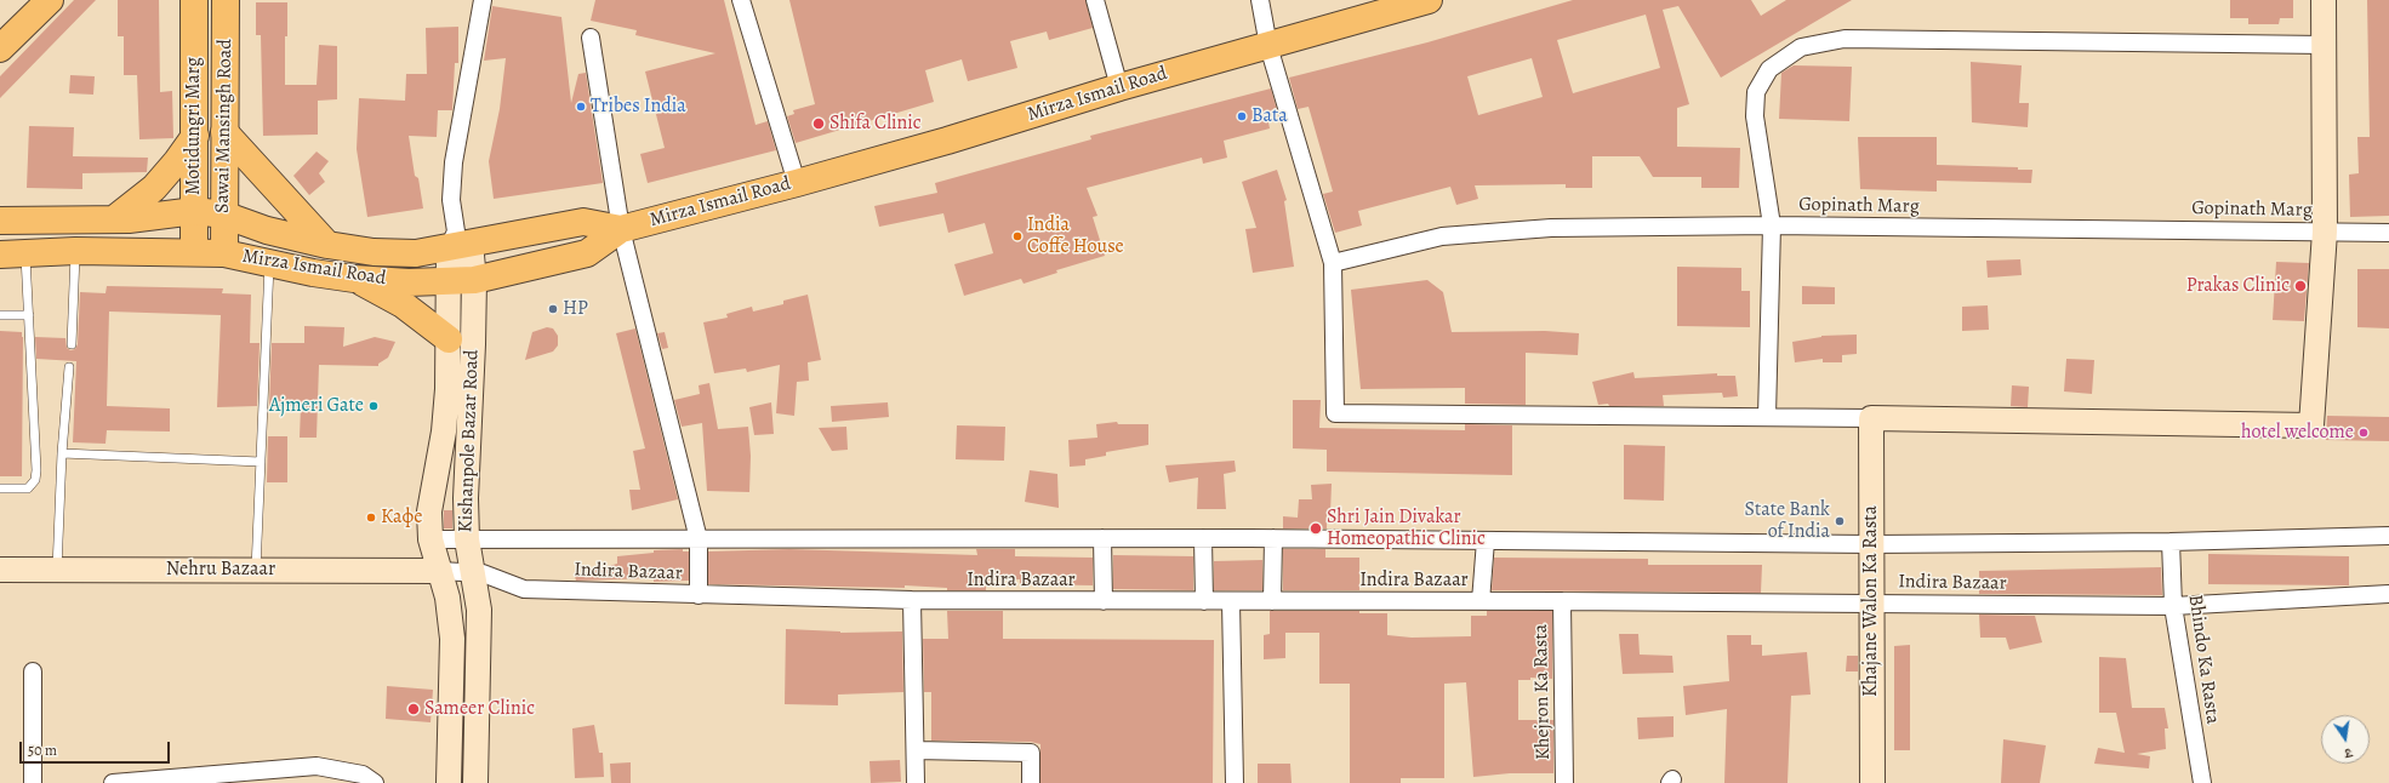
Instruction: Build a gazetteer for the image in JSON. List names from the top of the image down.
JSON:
{
  "streets": {
    "main road": ["Mirza Ismail Road", "Motidungri Marg", "Sawai Mansingh Road"],
    "street": [
      "Gopinath Marg",
      "Kishanpole Bazar Road",
      "Nehru Bazaar",
      "Indira Bazaar",
      "Khajane Walon Ka Rasta",
      "Bhindo Ka Rasta",
      "Khejron Ka Rasta"
    ]
  },
  "crossings": [
    ["Mirza Ismail Road", "Motidungri Marg"],
    ["Mirza Ismail Road", "Sawai Mansingh Road"],
    ["Mirza Ismail Road", "Kishanpole Bazar Road"],
    ["Kishanpole Bazar Road", "Indira Bazaar"],
    ["Nehru Bazaar", "Indira Bazaar"],
    ["Indira Bazaar", "Khajane Walon Ka Rasta"],
    ["Indira Bazaar", "Bhindo Ka Rasta"],
    ["Indira Bazaar", "Khejron Ka Rasta"]
  ],
  "places": [
    "Tribes India",
    "Bata",
    "Shifa Clinic",
    "India Coffe House",
    "Prakas Clinic",
    "HP",
    "Ajmeri Gate",
    "hotel welcome",
    "Кафе",
    "State Bank of India",
    "Shri Jain Divakar Homeopathic Clinic",
    "Sameer Clinic"
  ],
  "scale_bar": "50 m",
  "north": "bottom"
}
